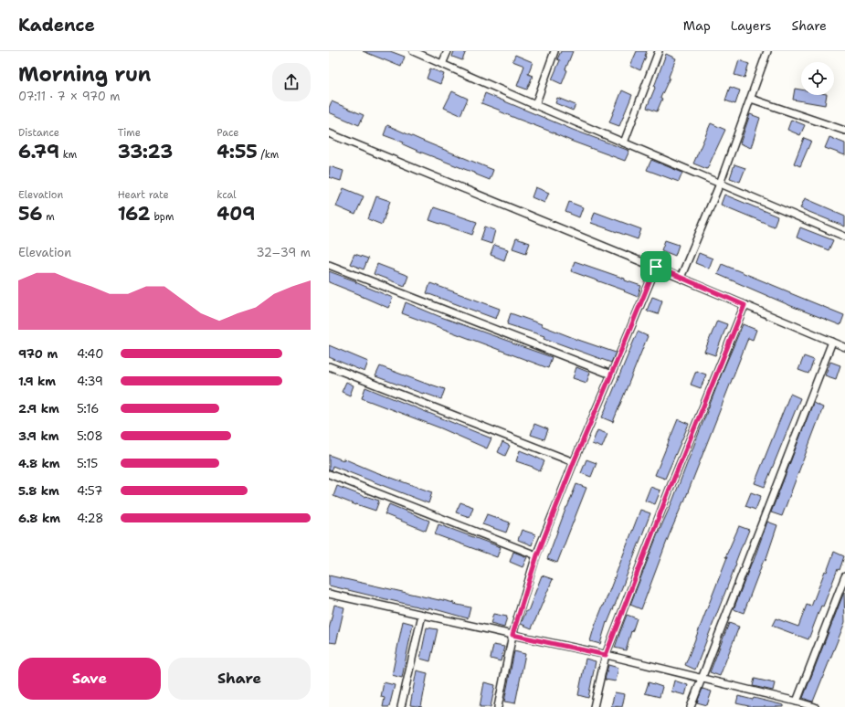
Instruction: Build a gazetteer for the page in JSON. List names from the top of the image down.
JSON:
{
  "page": {
    "header": "Kadence",
    "nav": ["Map", "Layers", "Share"],
    "heading": ["Morning run", "07:11 · 7 × 970 m"],
    "stats": [
      ["Distance", "6.79 km"],
      ["Time", "33:23"],
      ["Pace", "4:55 /km"],
      ["Elevation", "56 m"],
      ["Heart rate", "162 bpm"],
      ["kcal", "409"]
    ],
    "chart": ["Elevation", "32–39 m"],
    "list": [
      {
        "name": "970 m",
        "note": "4:40"
      },
      {
        "name": "1.9 km",
        "note": "4:39"
      },
      {
        "name": "2.9 km",
        "note": "5:16"
      },
      {
        "name": "3.9 km",
        "note": "5:08"
      },
      {
        "name": "4.8 km",
        "note": "5:15"
      },
      {
        "name": "5.8 km",
        "note": "4:57"
      },
      {
        "name": "6.8 km",
        "note": "4:28"
      }
    ],
    "buttons": ["Save", "Share"]
  }
}
